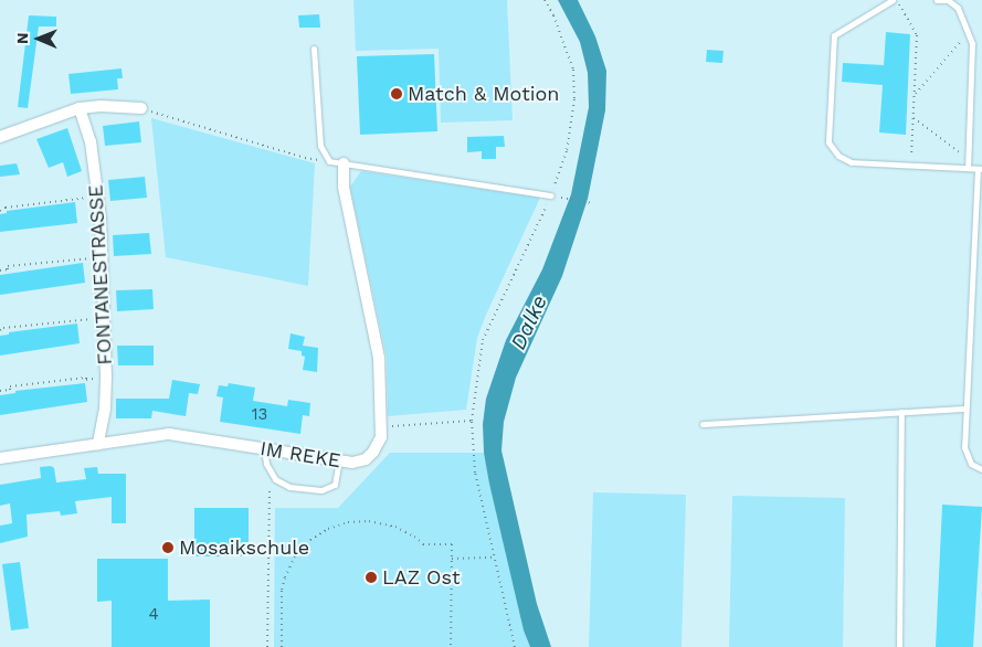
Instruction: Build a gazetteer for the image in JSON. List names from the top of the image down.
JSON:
{
  "streets": {
    "street": ["FONTANESTRASSE", "IM REKE"]
  },
  "crossings": [
    ["FONTANESTRASSE", "IM REKE"]
  ],
  "water": ["Dalke"],
  "places": ["Match & Motion", "Mosaikschule", "LAZ Ost"],
  "house_numbers": ["13", "4"],
  "north": "left"
}
